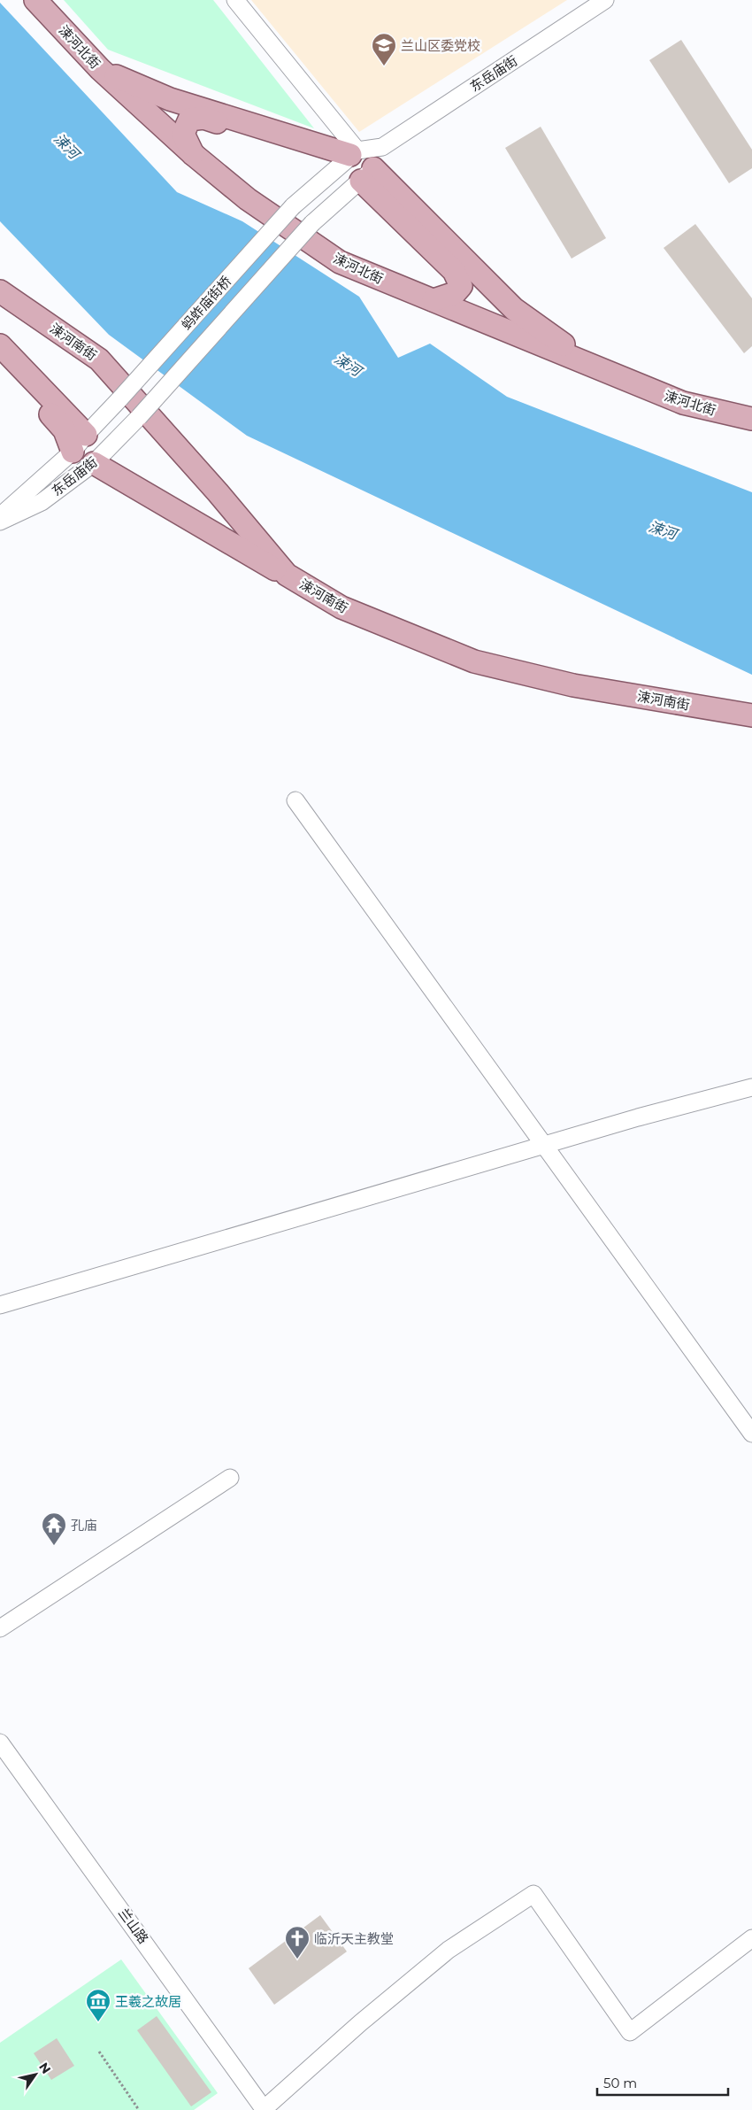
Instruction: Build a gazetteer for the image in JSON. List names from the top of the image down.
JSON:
{
  "streets": {
    "main road": ["涑河北街", "涑河南街"],
    "street": ["东岳庙街", "蚂蚱庙街桥", "兰山路"]
  },
  "crossings": [
    ["东岳庙街", "蚂蚱庙街桥"]
  ],
  "water": ["涑河"],
  "places": {
    "school or university": ["兰山区委党校"],
    "temple": ["孔庙"],
    "church": ["临沂天主教堂"],
    "museum": ["王羲之故居"]
  },
  "scale_bar": "50 m",
  "north": "top right"
}
